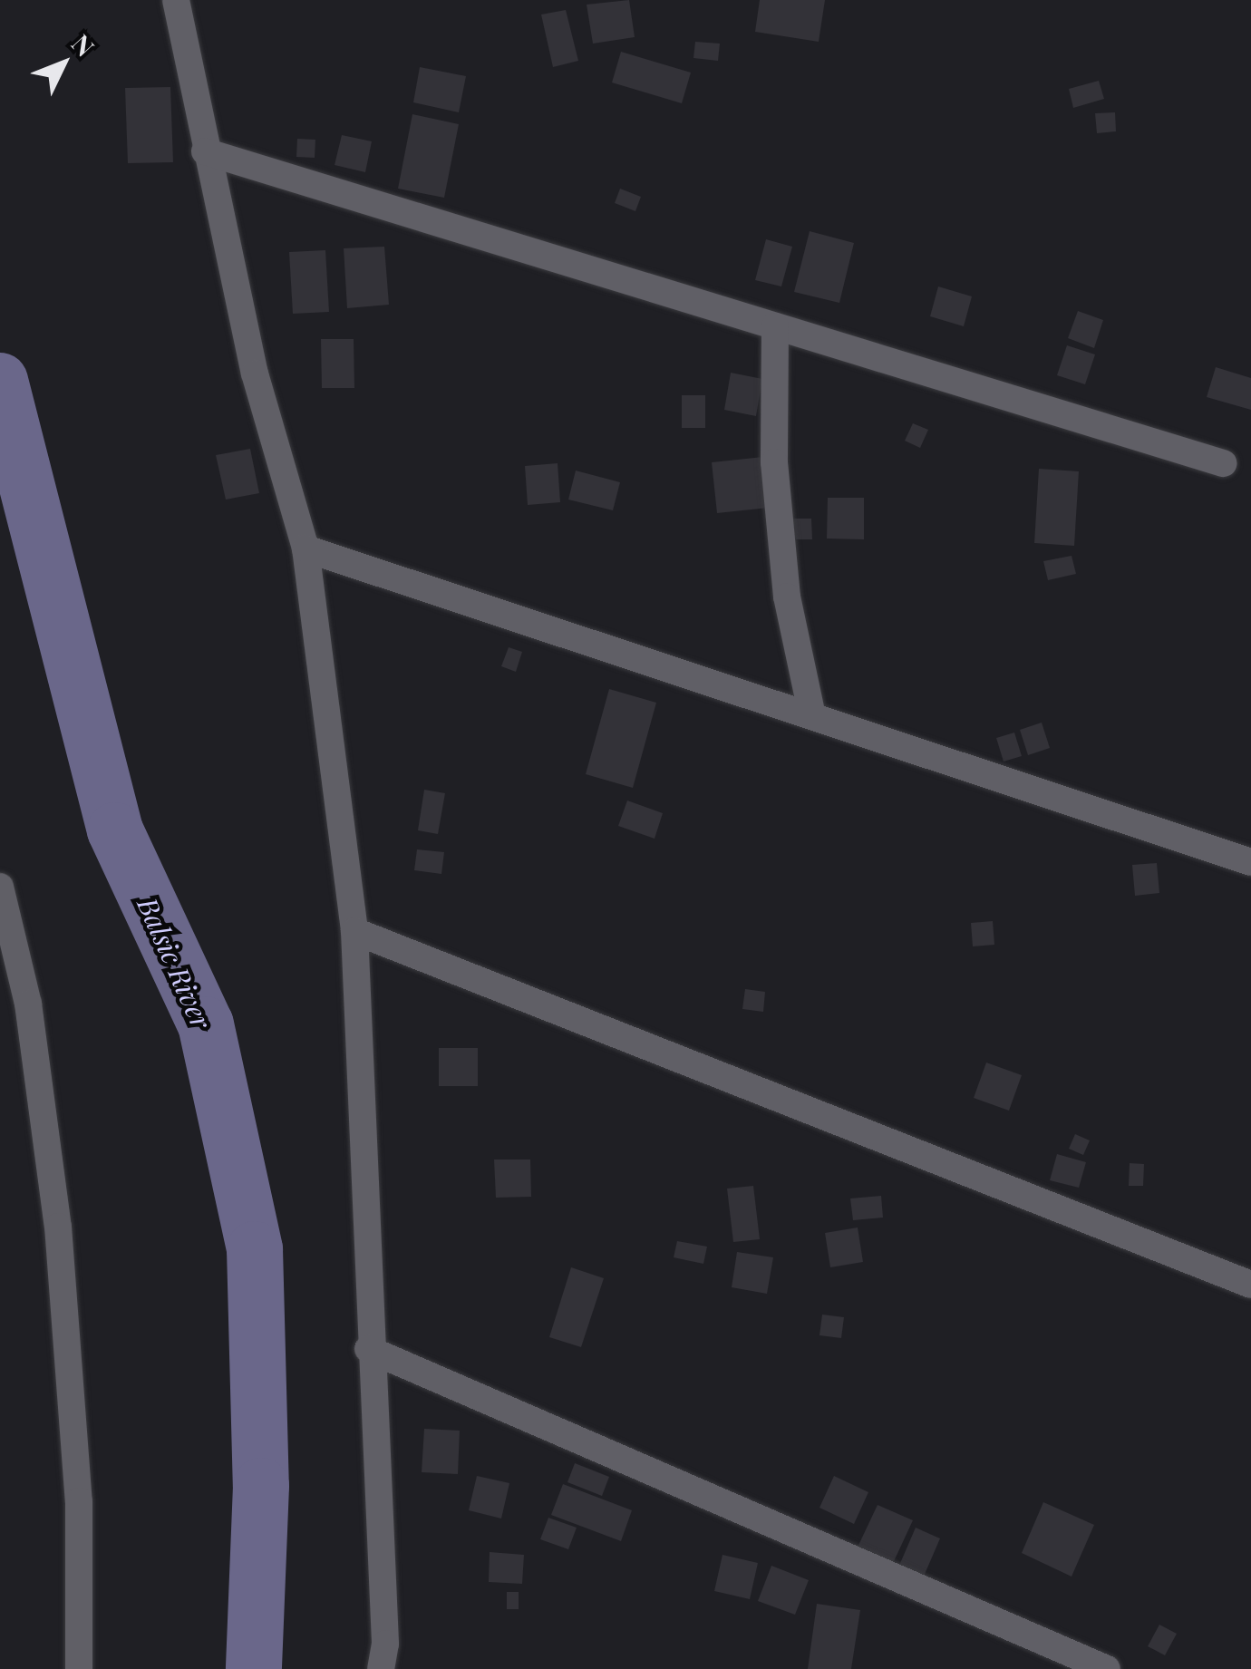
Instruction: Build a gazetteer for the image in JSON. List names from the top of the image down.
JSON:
{
  "water": ["Balsic River"],
  "north": "top right"
}
